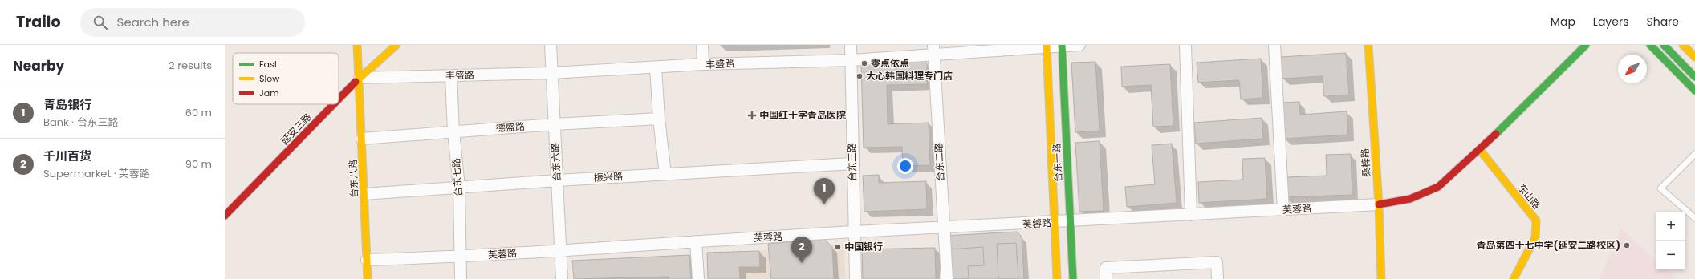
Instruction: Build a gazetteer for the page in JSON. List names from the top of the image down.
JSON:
{
  "streets": {
    "main road": [
      "延安三路",
      "台东一路",
      "桑梓路",
      "台东八路",
      "东山路"
    ],
    "street": [
      "丰盛路",
      "德盛路",
      "台东六路",
      "台东三路",
      "台东二路",
      "台东七路",
      "振兴路",
      "芙蓉路"
    ]
  },
  "crossings": [
    ["丰盛路", "延安三路"],
    ["丰盛路", "台东六路"],
    ["丰盛路", "台东三路"],
    ["丰盛路", "台东二路"],
    ["丰盛路", "台东一路"],
    ["丰盛路", "台东七路"],
    ["丰盛路", "台东八路"],
    ["德盛路", "台东六路"],
    ["德盛路", "台东七路"],
    ["德盛路", "台东八路"],
    ["延安三路", "台东八路"],
    ["台东六路", "振兴路"],
    ["台东六路", "芙蓉路"],
    ["台东三路", "振兴路"],
    ["台东三路", "芙蓉路"],
    ["台东二路", "芙蓉路"],
    ["台东一路", "芙蓉路"],
    ["桑梓路", "芙蓉路"],
    ["台东七路", "振兴路"],
    ["台东七路", "芙蓉路"],
    ["振兴路", "台东八路"],
    ["台东八路", "芙蓉路"]
  ],
  "places": {
    "other": [
      "零点依点",
      "大心韩国料理专门店",
      "青岛第四十七中学(延安二路校区)",
      "中国银行"
    ],
    "health": ["中国红十字青岛医院"]
  },
  "legend": ["Fast", "Slow", "Jam"],
  "north": "bottom left",
  "page": {
    "header": "Trailo",
    "search": "Search here",
    "nav": ["Map", "Layers", "Share"],
    "heading": ["Nearby", "2 results"],
    "list": [
      {
        "mark": "1",
        "name": "青岛银行",
        "note": "Bank · 台东三路",
        "value": "60 m"
      },
      {
        "mark": "2",
        "name": "千川百货",
        "note": "Supermarket · 芙蓉路",
        "value": "90 m"
      }
    ],
    "pins": ["1", "2"],
    "map_buttons": ["+", "−"]
  }
}
